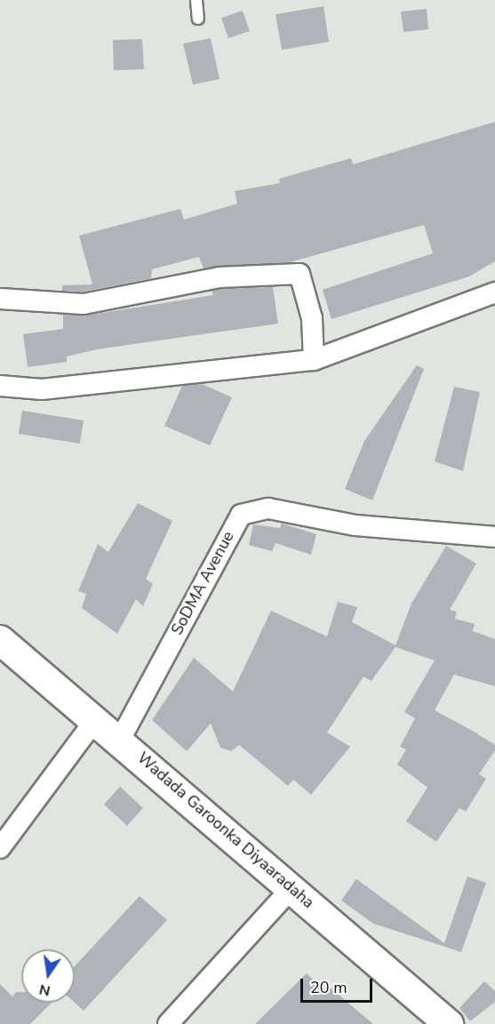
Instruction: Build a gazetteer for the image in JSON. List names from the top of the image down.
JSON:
{
  "streets": {
    "main road": ["Wadada Garoonka Diyaaradaha"],
    "street": ["SoDMA Avenue"]
  },
  "crossings": [
    ["SoDMA Avenue", "Wadada Garoonka Diyaaradaha"]
  ],
  "scale_bar": "20 m",
  "north": "bottom"
}
